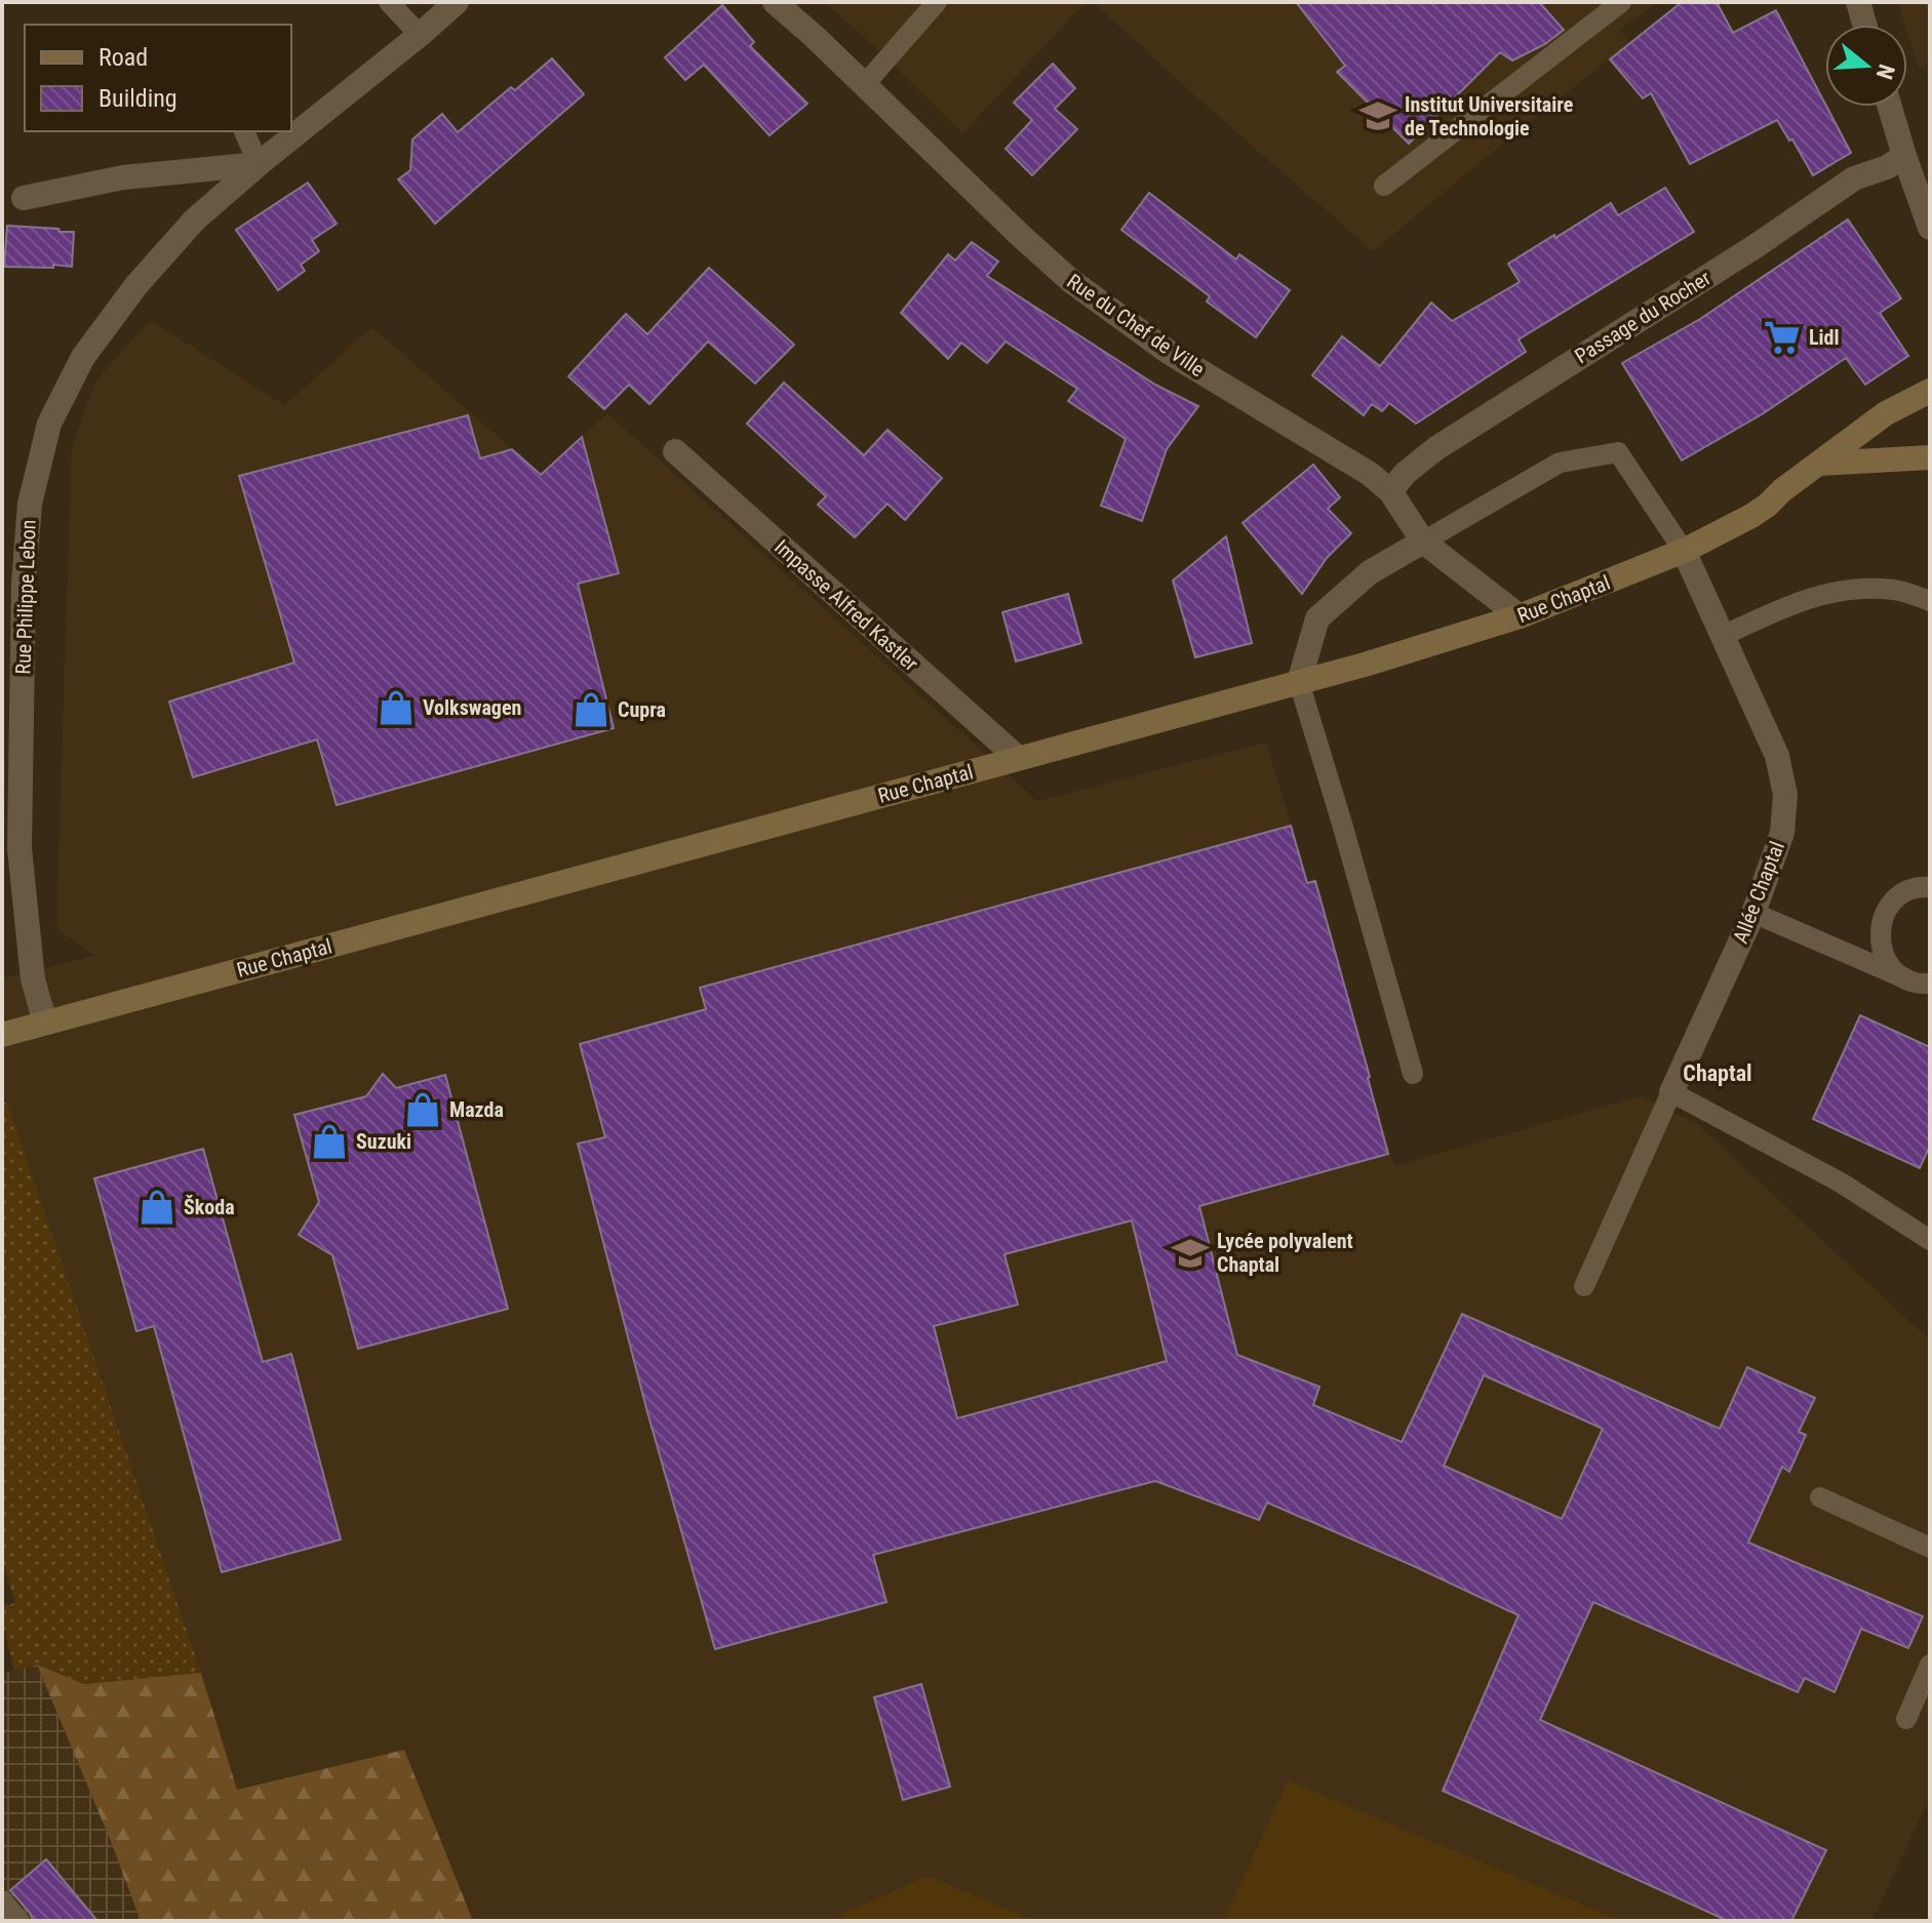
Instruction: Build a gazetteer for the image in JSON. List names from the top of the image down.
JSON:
{
  "streets": {
    "main road": ["Rue Chaptal"],
    "street": [
      "Passage du Rocher",
      "Rue du Chef de Ville",
      "Rue Philippe Lebon",
      "Impasse Alfred Kastler",
      "Allée Chaptal"
    ]
  },
  "crossings": [
    ["Passage du Rocher", "Rue du Chef de Ville"],
    ["Rue du Chef de Ville", "Rue Chaptal"],
    ["Rue Philippe Lebon", "Rue Chaptal"],
    ["Rue Chaptal", "Impasse Alfred Kastler"],
    ["Rue Chaptal", "Allée Chaptal"]
  ],
  "districts": ["Chaptal"],
  "places": {
    "school or university": ["Institut Universitaire de Technologie", "Lycée polyvalent Chaptal"],
    "supermarket": ["Lidl"],
    "shop": [
      "Volkswagen",
      "Cupra",
      "Mazda",
      "Suzuki",
      "Škoda"
    ]
  },
  "legend": ["Road", "Building"],
  "north": "right"
}
